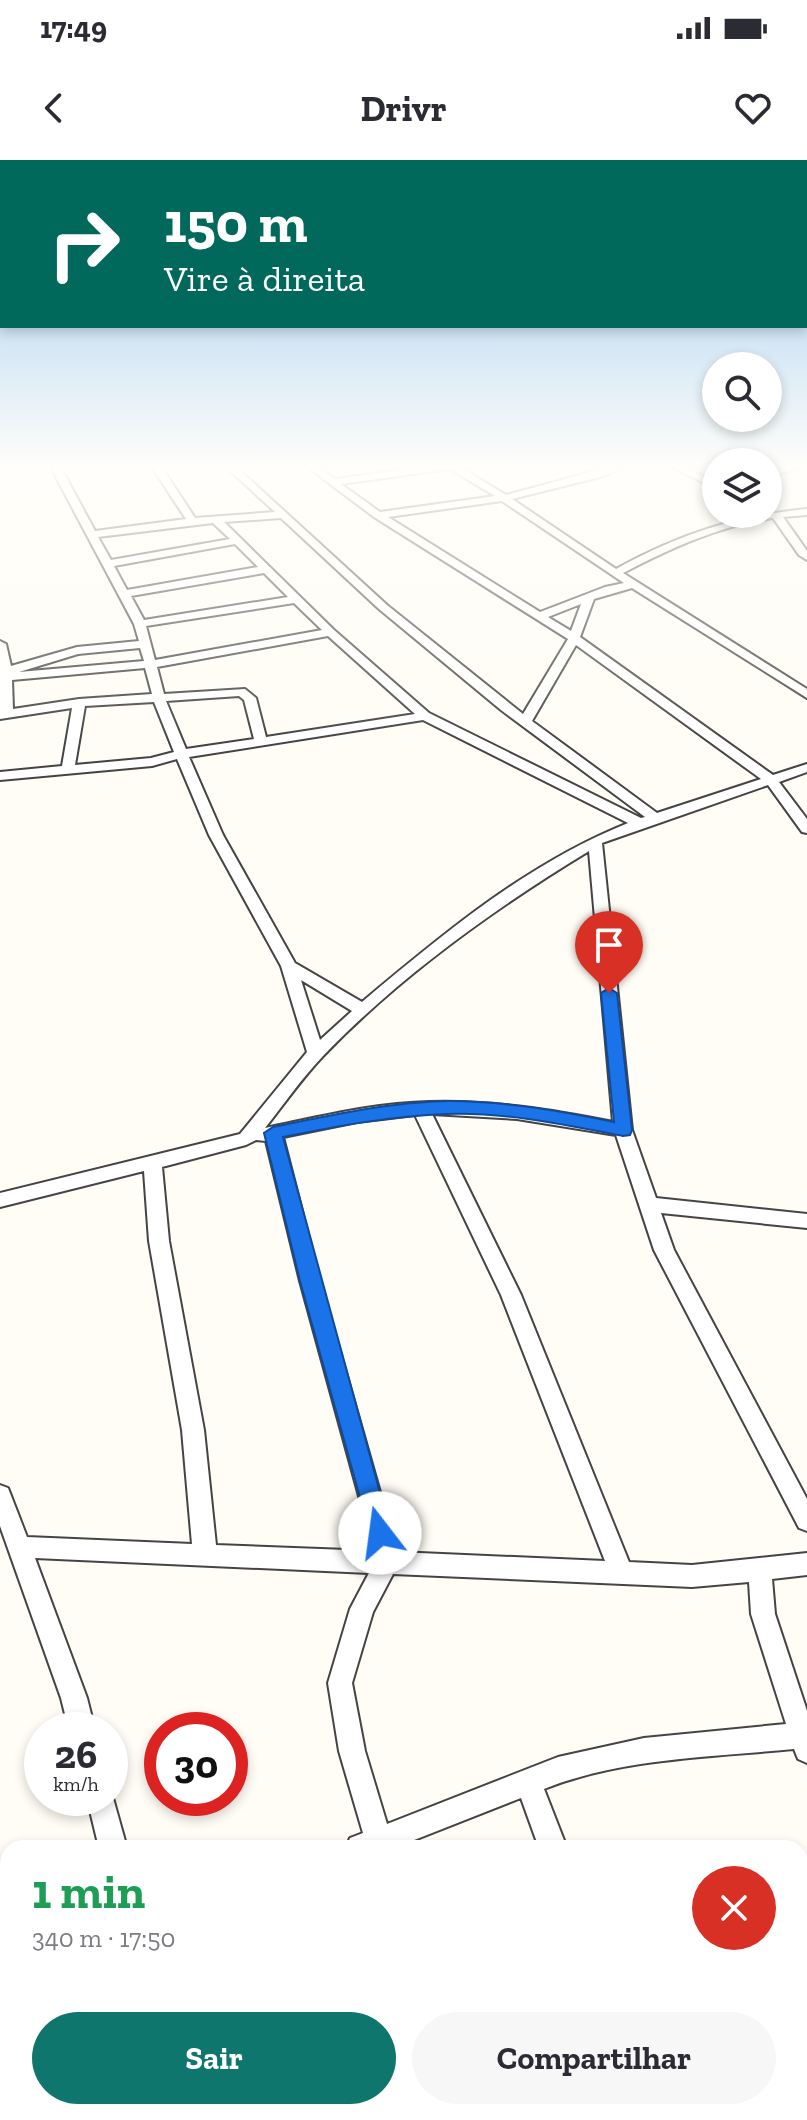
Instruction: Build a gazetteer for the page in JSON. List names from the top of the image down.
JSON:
{
  "page": {
    "status": "17:49",
    "header": "Drivr",
    "turn": ["150 m", "Vire à direita"],
    "speed": "26 km/h",
    "limit": "30",
    "heading": ["1 min", "340 m · 17:50"],
    "buttons": ["Sair", "Compartilhar"]
  }
}
